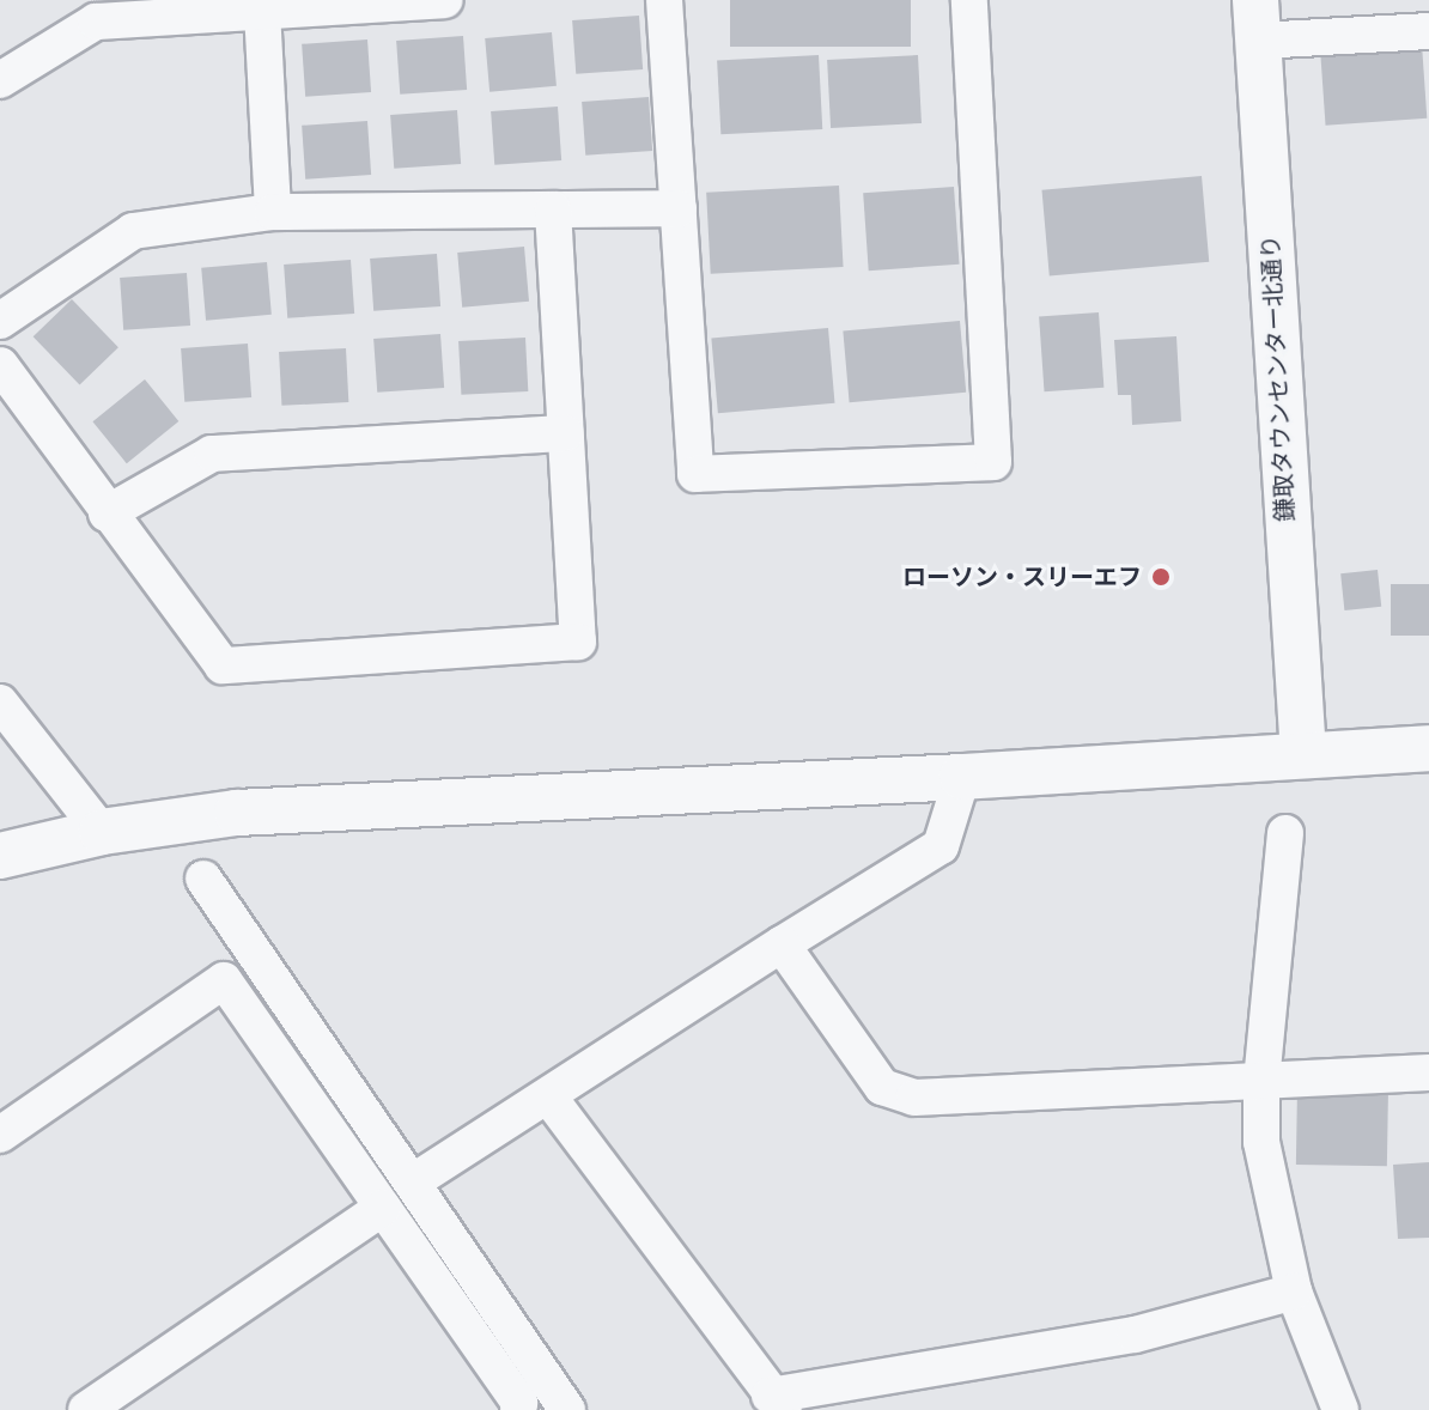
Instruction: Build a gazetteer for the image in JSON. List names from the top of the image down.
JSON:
{
  "streets": {
    "street": ["鎌取タウンセンター北通り"]
  },
  "places": ["ローソン・スリーエフ"]
}
